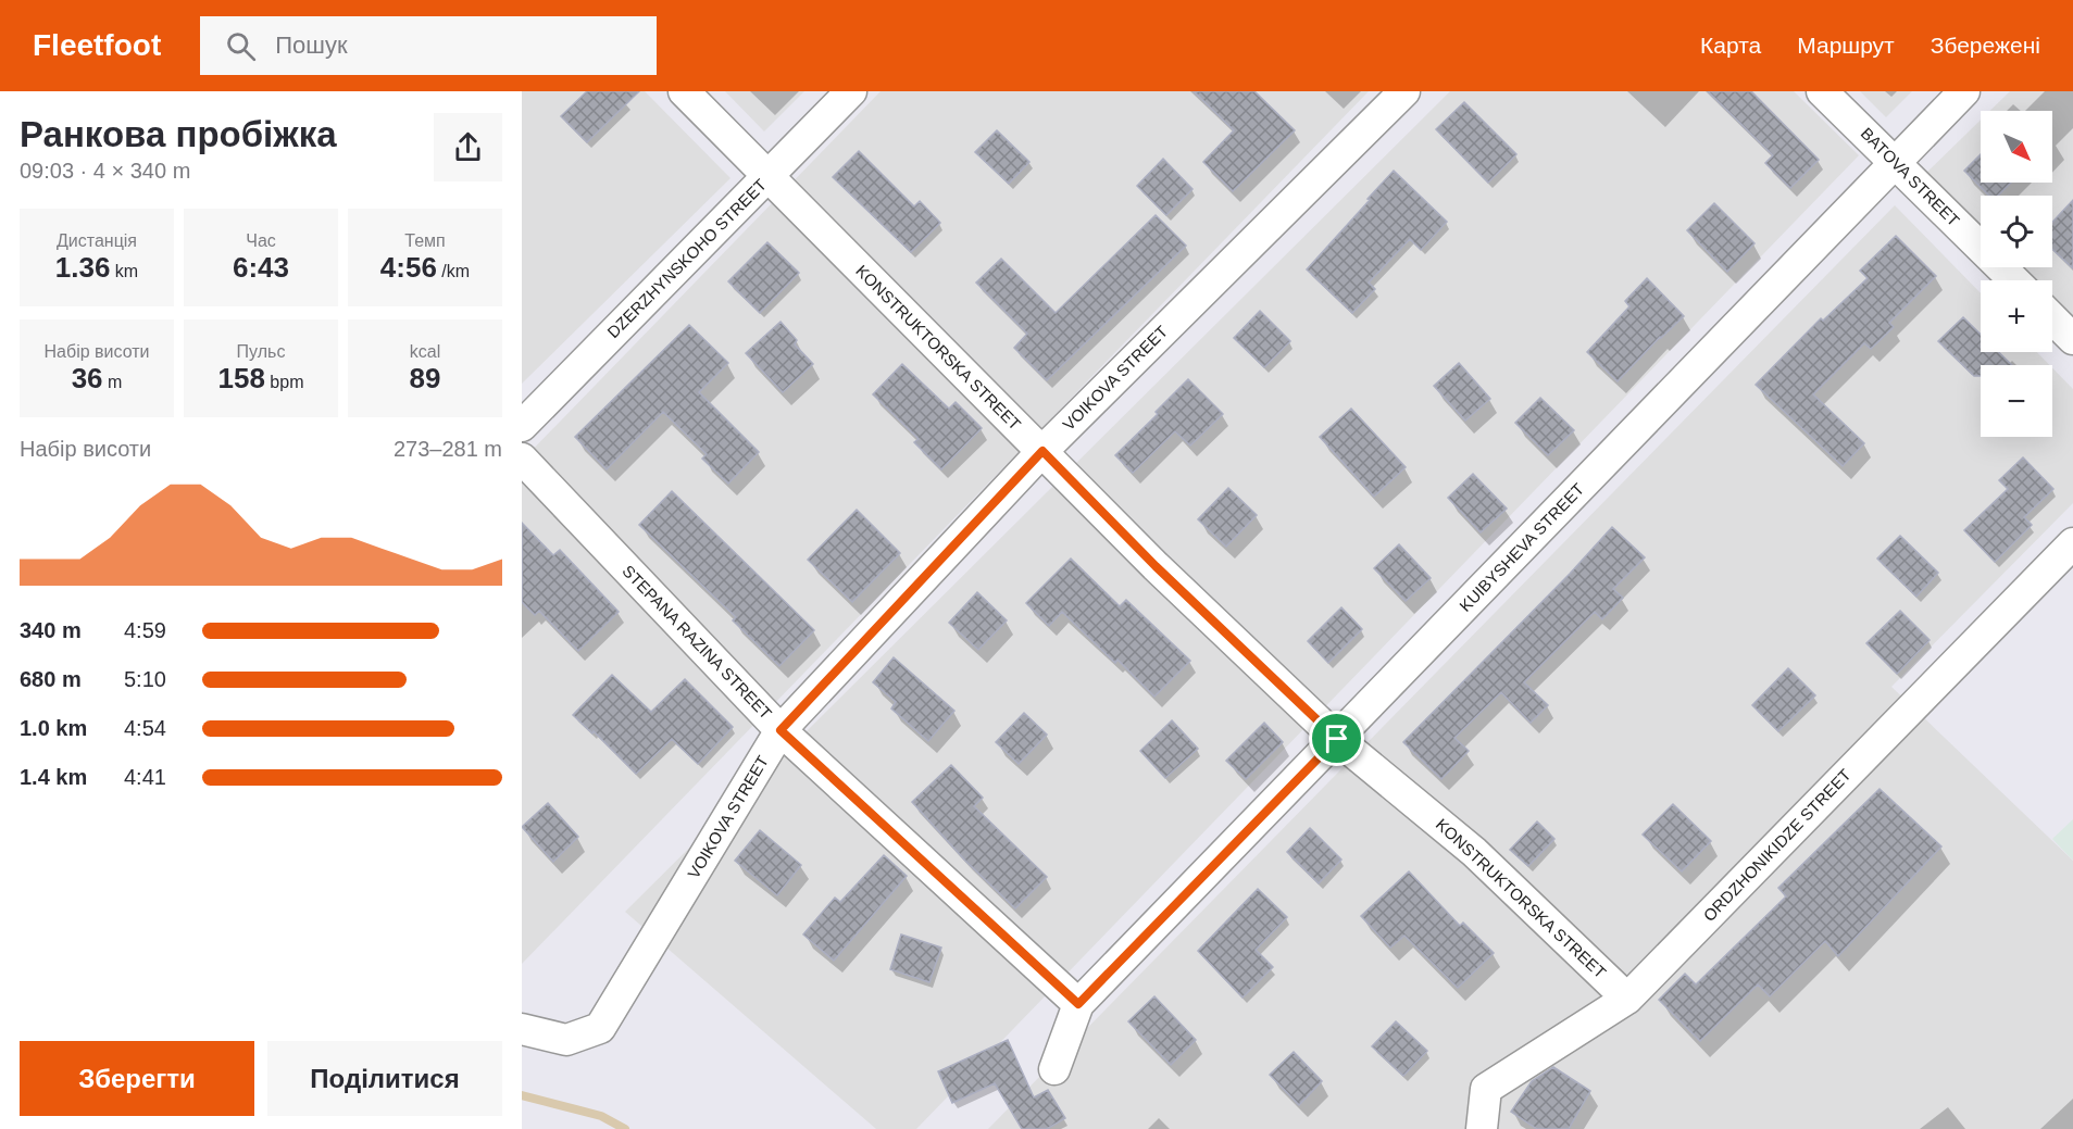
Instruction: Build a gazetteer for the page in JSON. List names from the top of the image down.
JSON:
{
  "streets": {
    "street": [
      "BATOVA STREET",
      "DZERZHYNSKOHO STREET",
      "KONSTRUKTORSKA STREET",
      "VOIKOVA STREET",
      "KUIBYSHEVA STREET",
      "STEPANA RAZINA STREET",
      "ORDZHONIKIDZE STREET"
    ]
  },
  "crossings": [
    ["BATOVA STREET", "KUIBYSHEVA STREET"],
    ["DZERZHYNSKOHO STREET", "KONSTRUKTORSKA STREET"],
    ["KONSTRUKTORSKA STREET", "VOIKOVA STREET"],
    ["KONSTRUKTORSKA STREET", "KUIBYSHEVA STREET"],
    ["KONSTRUKTORSKA STREET", "ORDZHONIKIDZE STREET"],
    ["VOIKOVA STREET", "STEPANA RAZINA STREET"],
    ["KUIBYSHEVA STREET", "STEPANA RAZINA STREET"]
  ],
  "north": "bottom right",
  "page": {
    "header": "Fleetfoot",
    "search": "Пошук",
    "nav": ["Карта", "Маршрут", "Збережені"],
    "heading": ["Ранкова пробіжка", "09:03 · 4 × 340 m"],
    "map_buttons": ["+", "−"],
    "stats": [
      ["Дистанція", "1.36 km"],
      ["Час", "6:43"],
      ["Темп", "4:56 /km"],
      ["Набір висоти", "36 m"],
      ["Пульс", "158 bpm"],
      ["kcal", "89"]
    ],
    "chart": ["Набір висоти", "273–281 m"],
    "list": [
      {
        "name": "340 m",
        "note": "4:59"
      },
      {
        "name": "680 m",
        "note": "5:10"
      },
      {
        "name": "1.0 km",
        "note": "4:54"
      },
      {
        "name": "1.4 km",
        "note": "4:41"
      }
    ],
    "buttons": ["Зберегти", "Поділитися"]
  }
}
